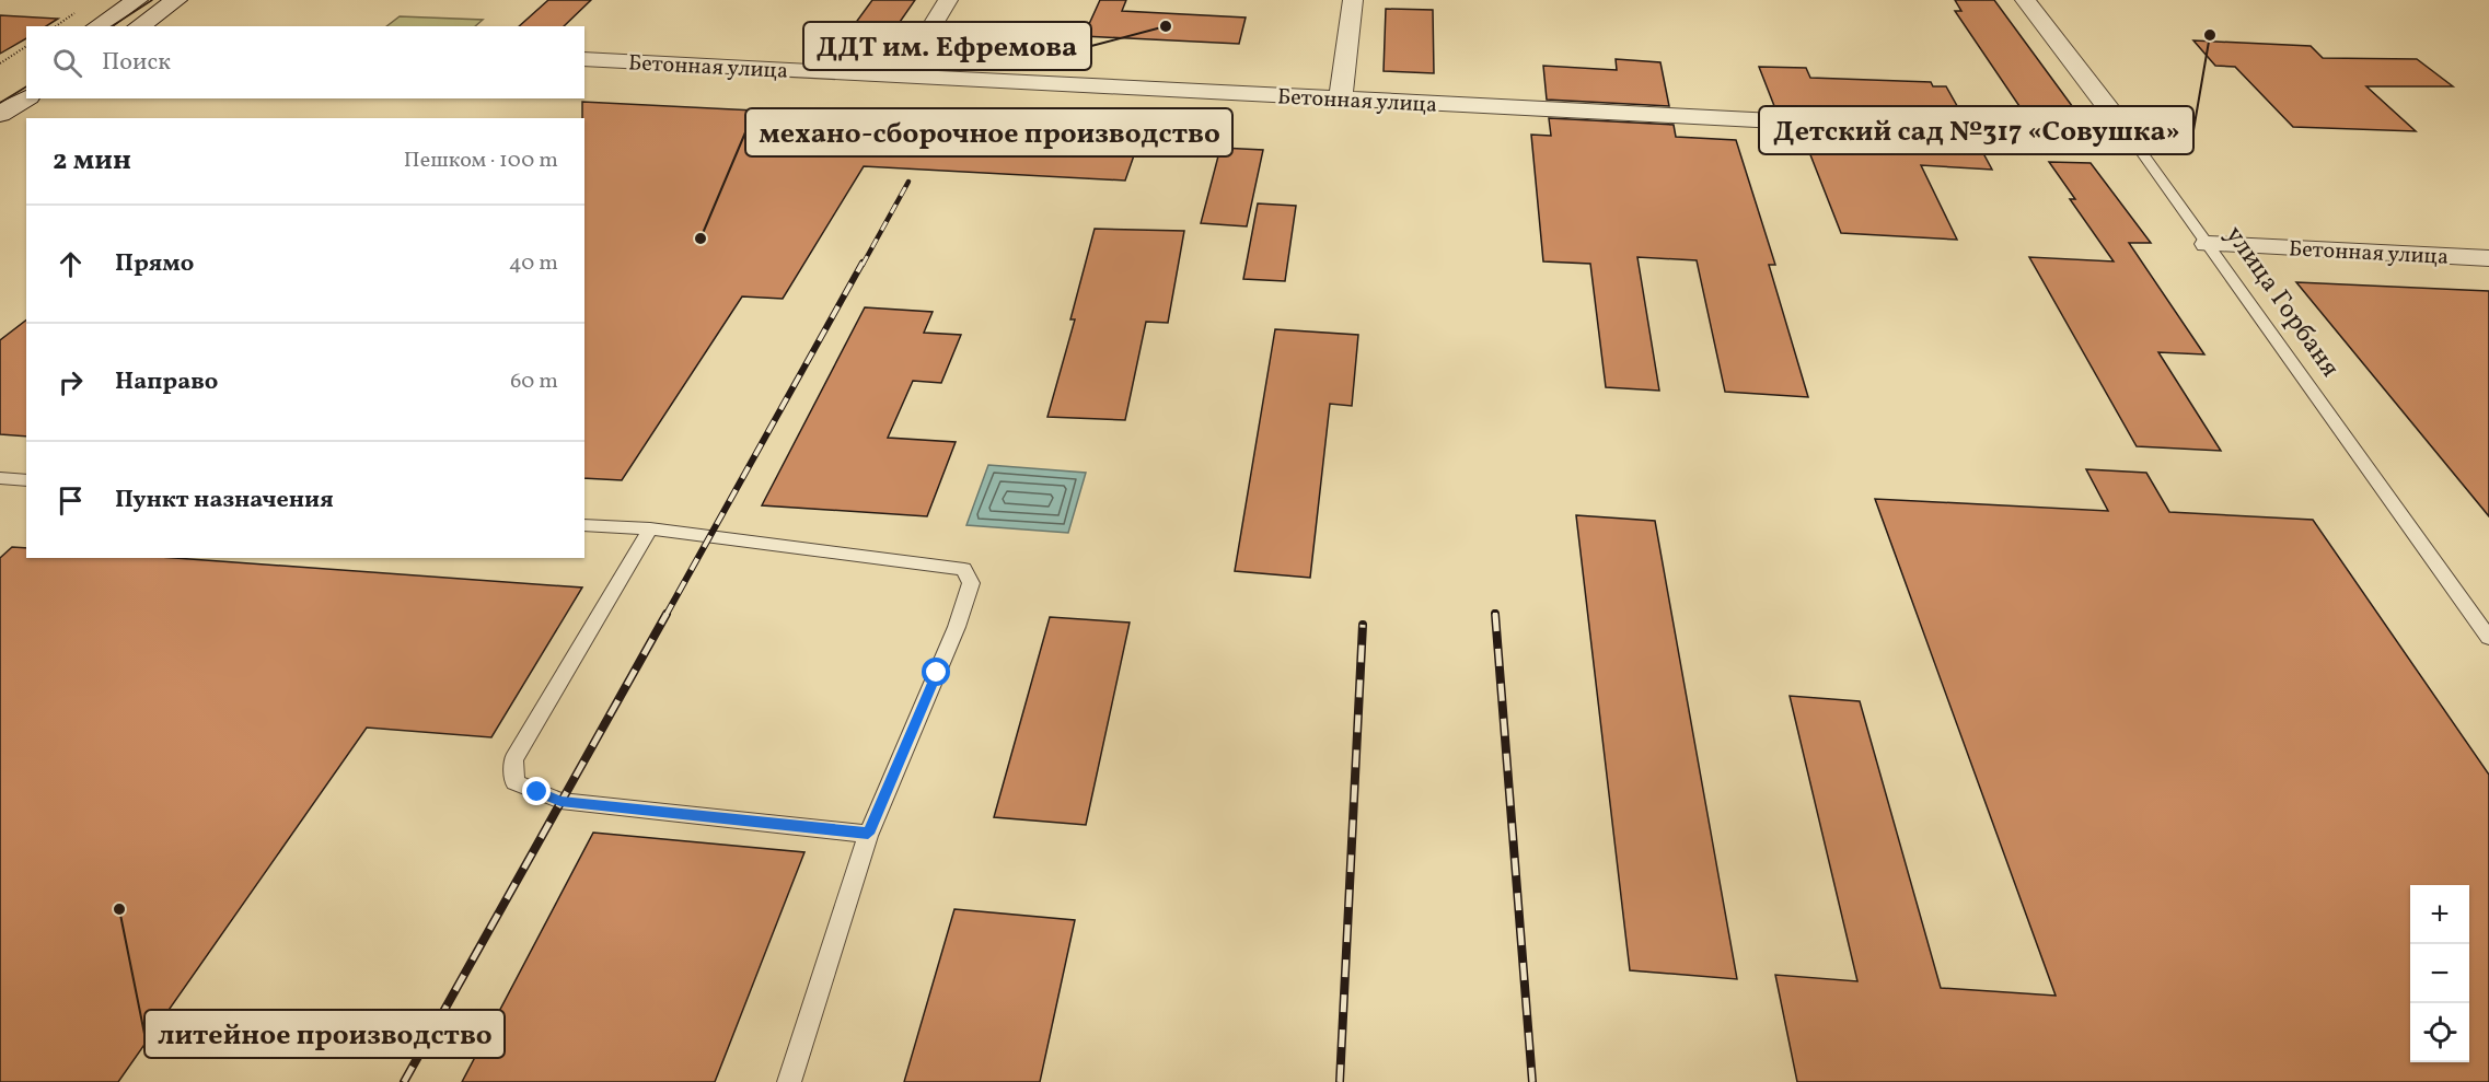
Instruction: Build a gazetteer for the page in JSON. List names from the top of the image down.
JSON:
{
  "streets": {
    "street": ["Бетонная улица", "улица Горбаня"]
  },
  "crossings": [
    ["Бетонная улица", "улица Горбаня"]
  ],
  "places": [
    "ДДТ им. Ефремова",
    "Детский сад №317 «Совушка»",
    "механо-сборочное производство",
    "литейное производство"
  ],
  "page": {
    "search": "Поиск",
    "heading": ["2 мин", "Пешком · 100 m"],
    "list": [
      ["Прямо", "40 m"],
      ["Направо", "60 m"],
      "Пункт назначения"
    ],
    "map_buttons": ["+", "−"]
  }
}
